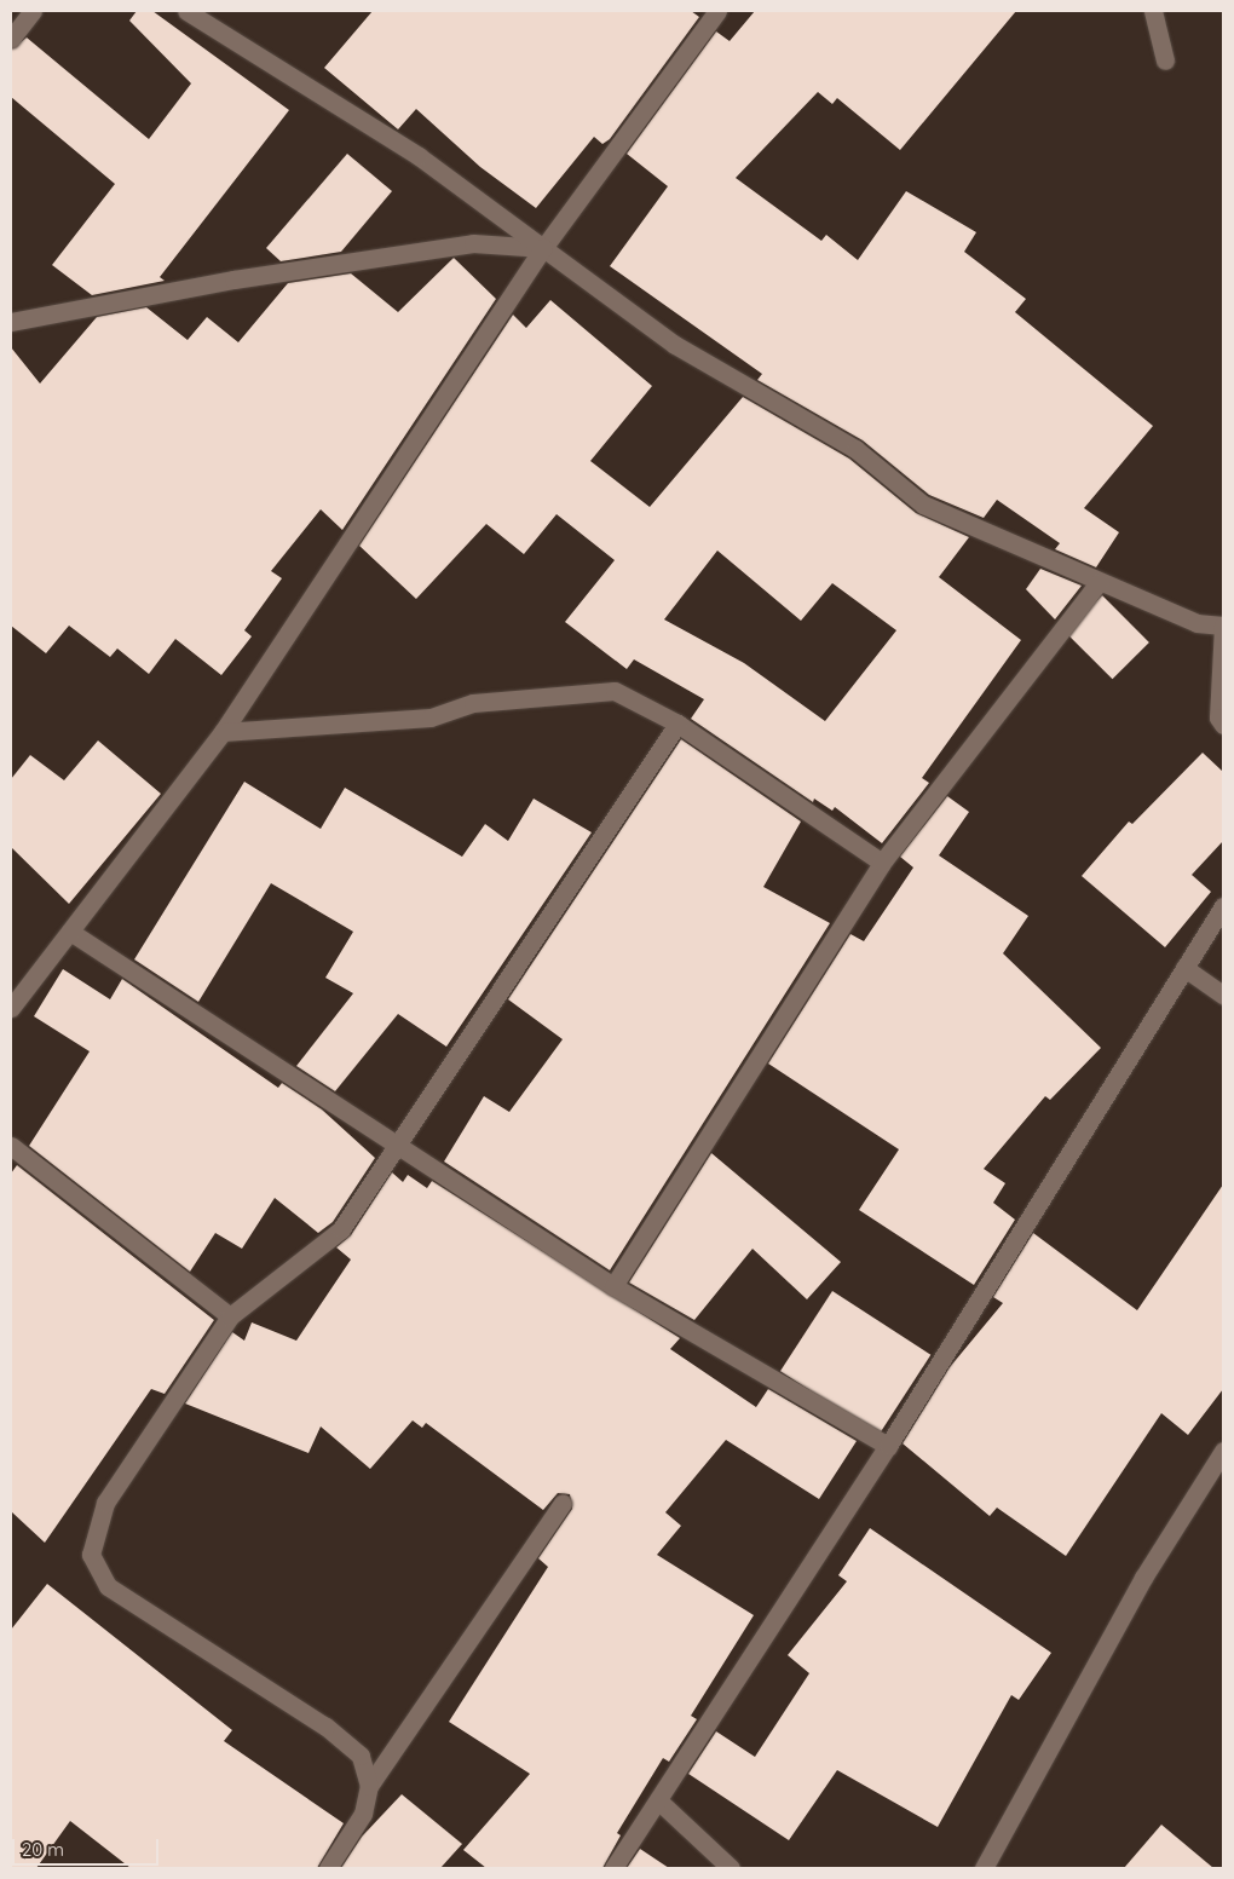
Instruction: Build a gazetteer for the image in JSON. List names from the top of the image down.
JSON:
{
  "scale_bar": "20 m"
}
